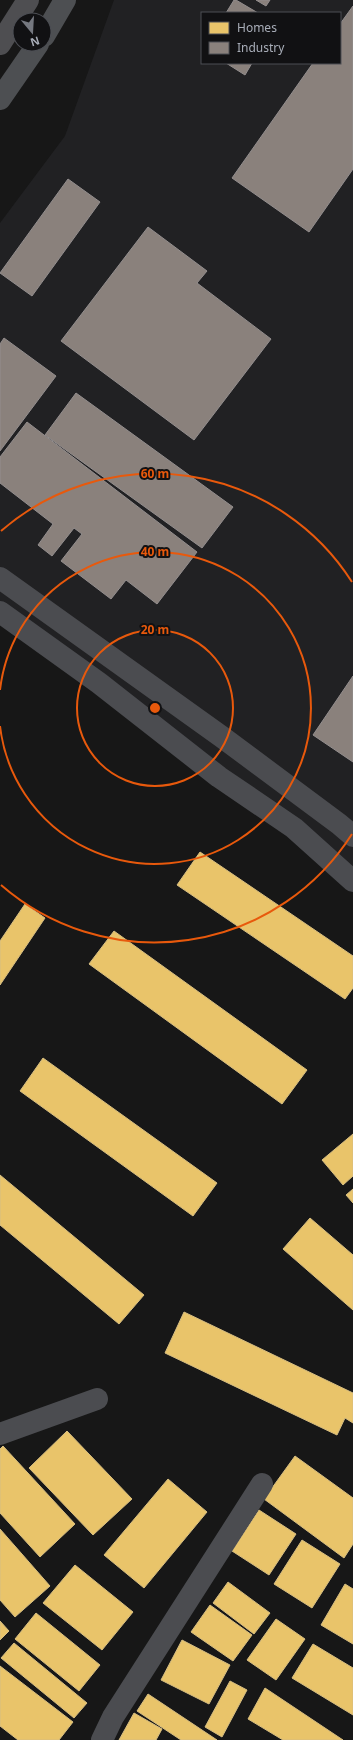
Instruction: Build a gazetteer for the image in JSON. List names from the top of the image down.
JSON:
{
  "legend": ["Homes", "Industry"],
  "north": "bottom",
  "rings": ["60 m", "40 m", "20 m"]
}
